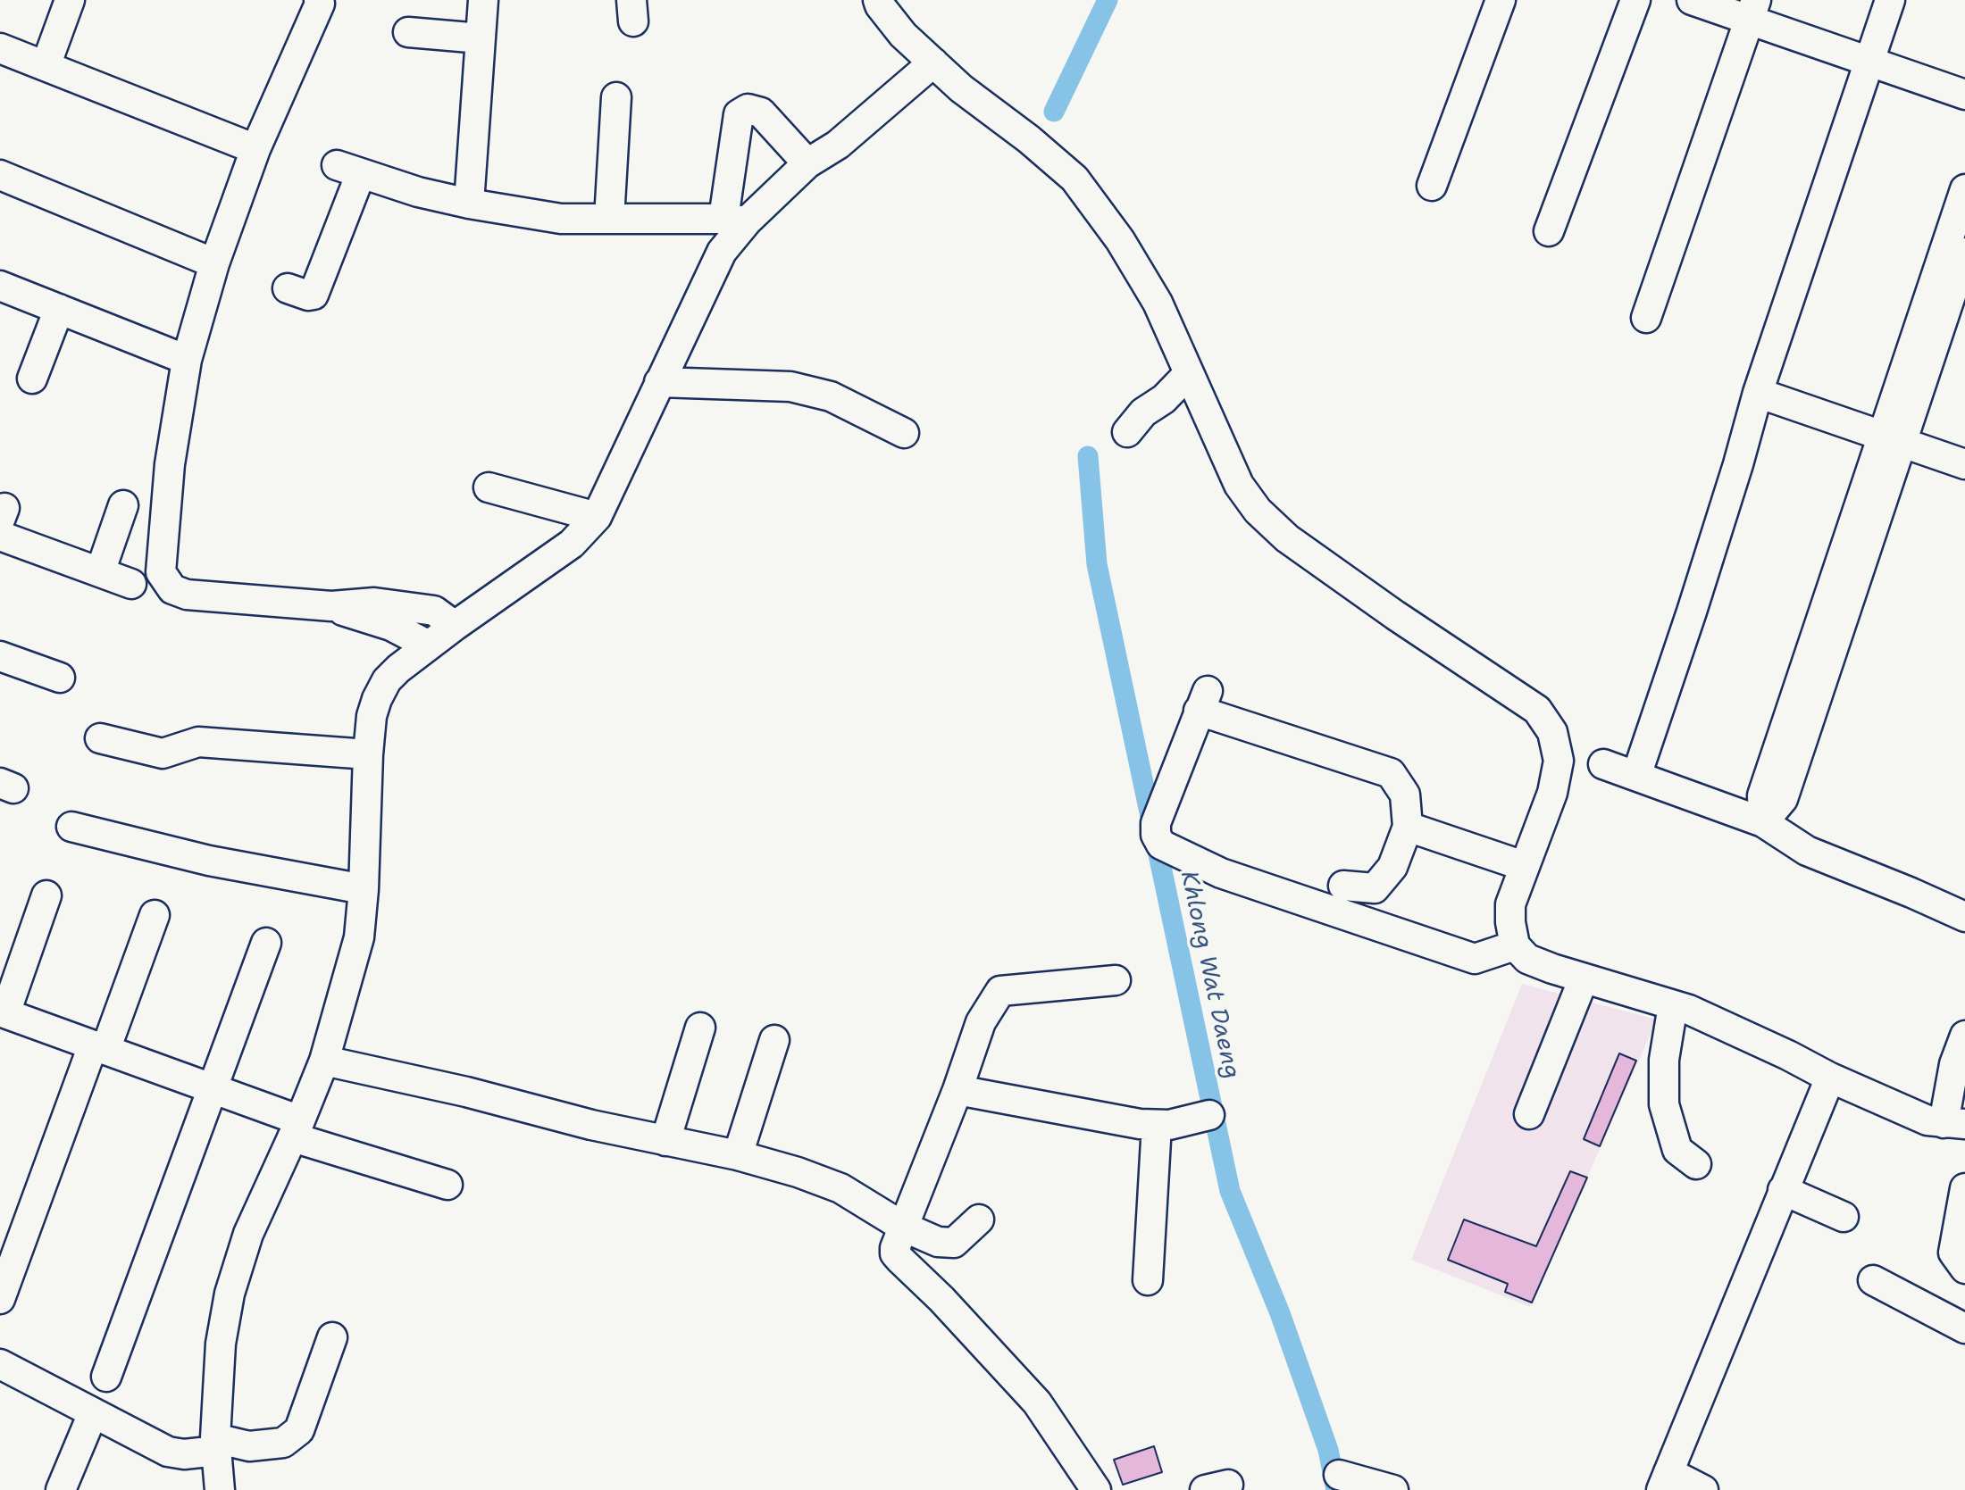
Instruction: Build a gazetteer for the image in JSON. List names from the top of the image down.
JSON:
{
  "water": ["Khlong Wat Daeng"]
}
